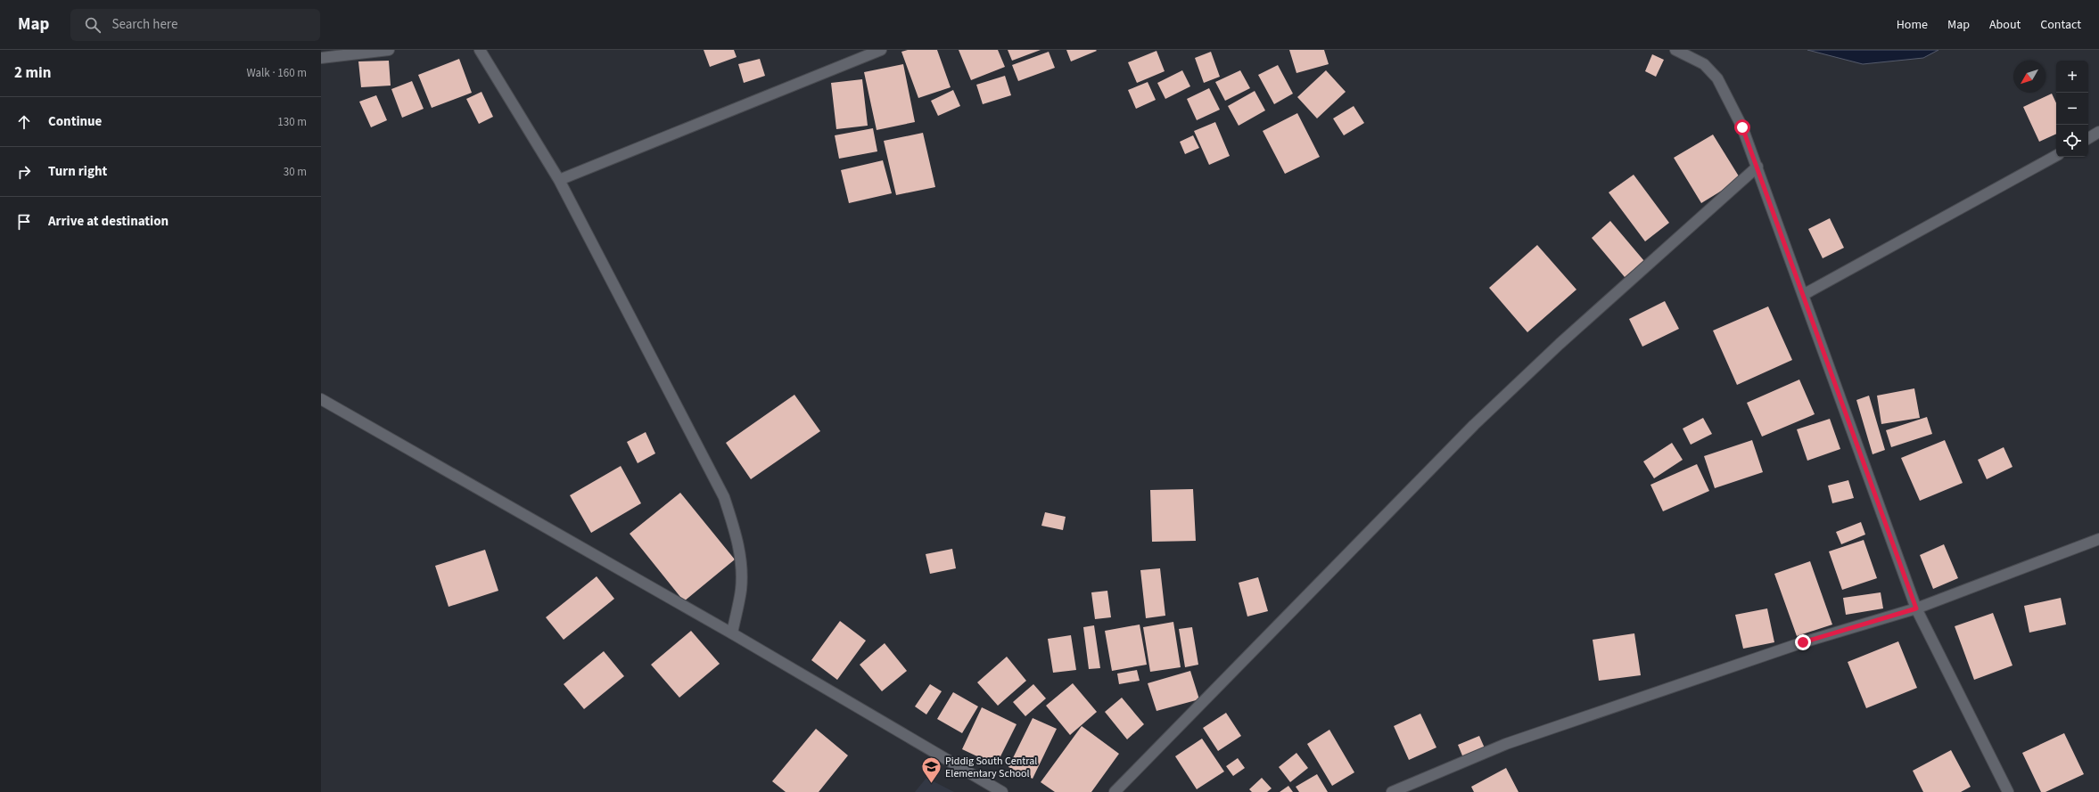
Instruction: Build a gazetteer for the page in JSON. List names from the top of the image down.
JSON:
{
  "places": {
    "school or university": ["Piddig South Central Elementary School"]
  },
  "north": "bottom left",
  "page": {
    "header": "Map",
    "search": "Search here",
    "nav": [
      "Home",
      "Map",
      "About",
      "Contact"
    ],
    "heading": ["2 min", "Walk · 160 m"],
    "map_buttons": ["+", "−"],
    "list": [
      ["Continue", "130 m"],
      ["Turn right", "30 m"],
      "Arrive at destination"
    ]
  }
}
